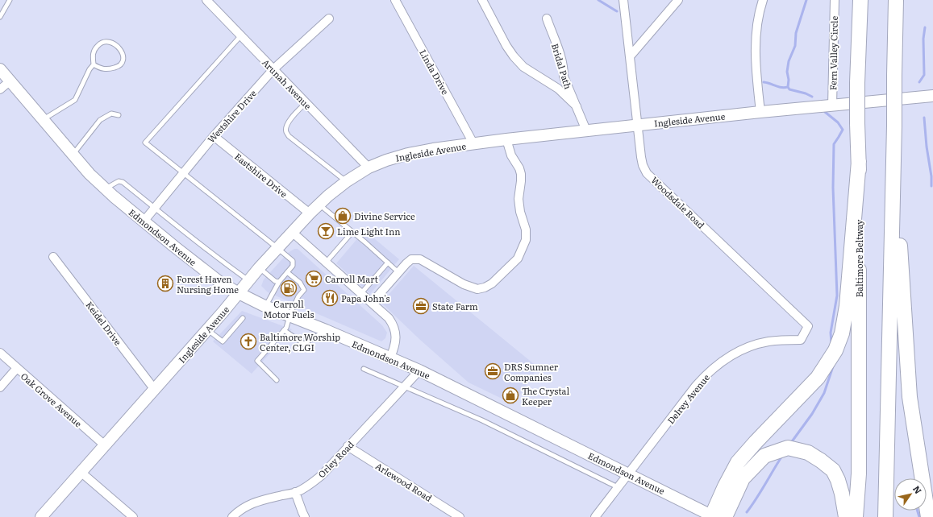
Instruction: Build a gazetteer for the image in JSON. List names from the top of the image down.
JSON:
{
  "streets": {
    "highway": ["Baltimore Beltway"],
    "main road": ["Ingleside Avenue", "Edmondson Avenue"],
    "street": [
      "Fern Valley Circle",
      "Bridal Path",
      "Linda Drive",
      "Arunah Avenue",
      "Westshire Drive",
      "Eastshire Drive",
      "Woodsdale Road",
      "Keidel Drive",
      "Delrey Avenue",
      "Oak Grove Avenue",
      "Orley Road",
      "Arlewood Road"
    ]
  },
  "crossings": [
    ["Fern Valley Circle", "Ingleside Avenue"],
    ["Bridal Path", "Ingleside Avenue"],
    ["Linda Drive", "Ingleside Avenue"],
    ["Arunah Avenue", "Westshire Drive"],
    ["Arunah Avenue", "Ingleside Avenue"],
    ["Westshire Drive", "Eastshire Drive"],
    ["Westshire Drive", "Edmondson Avenue"],
    ["Ingleside Avenue", "Eastshire Drive"],
    ["Ingleside Avenue", "Woodsdale Road"],
    ["Ingleside Avenue", "Edmondson Avenue"],
    ["Ingleside Avenue", "Keidel Drive"],
    ["Ingleside Avenue", "Oak Grove Avenue"],
    ["Woodsdale Road", "Delrey Avenue"],
    ["Edmondson Avenue", "Delrey Avenue"],
    ["Edmondson Avenue", "Orley Road"],
    ["Orley Road", "Arlewood Road"]
  ],
  "places": {
    "shop": ["Divine Service", "The Crystal Keeper"],
    "bar": ["Lime Light Inn"],
    "supermarket": ["Carroll Mart"],
    "building": ["Forest Haven Nursing Home"],
    "fuel station": ["Carroll Motor Fuels"],
    "restaurant": ["Papa John's"],
    "office": ["State Farm", "DRS Sumner Companies"],
    "church": ["Baltimore Worship Center, CLGI"]
  },
  "north": "top right"
}
